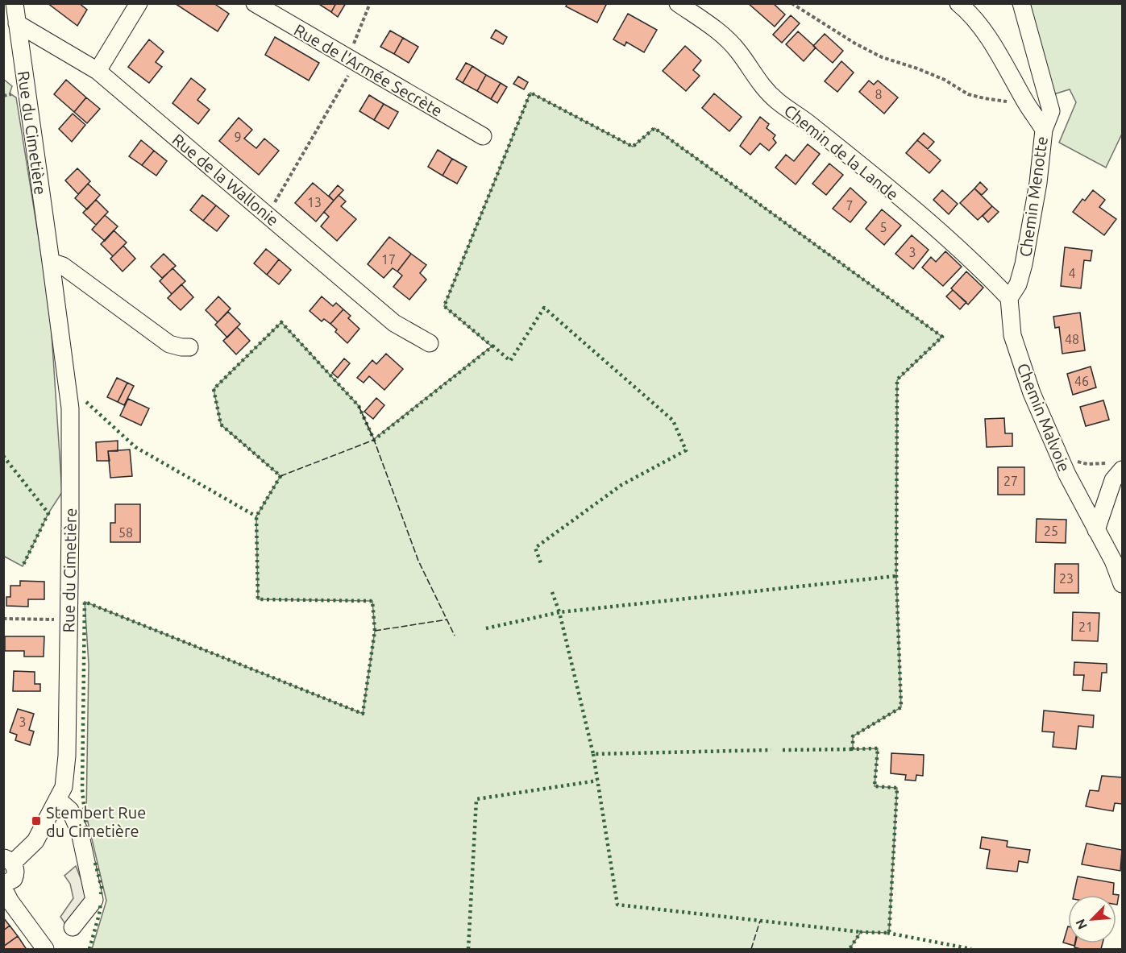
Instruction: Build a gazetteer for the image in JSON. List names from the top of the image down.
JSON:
{
  "streets": {
    "street": [
      "Rue de l'Armée Secrète",
      "Rue du Cimetière",
      "Chemin de la Lande",
      "Rue de la Wallonie",
      "Chemin Menotte",
      "Chemin Malvoie"
    ]
  },
  "crossings": [
    ["Rue du Cimetière", "Rue de la Wallonie"],
    ["Chemin de la Lande", "Chemin Menotte"],
    ["Chemin de la Lande", "Chemin Malvoie"],
    ["Chemin Menotte", "Chemin Malvoie"]
  ],
  "places": {
    "transit": ["Stembert Rue du Cimetière"]
  },
  "house_numbers": [
    "8",
    "9",
    "13",
    "7",
    "5",
    "3",
    "17",
    "4",
    "48",
    "46",
    "27",
    "25",
    "58",
    "23",
    "21",
    "3"
  ],
  "north": "bottom left"
}
